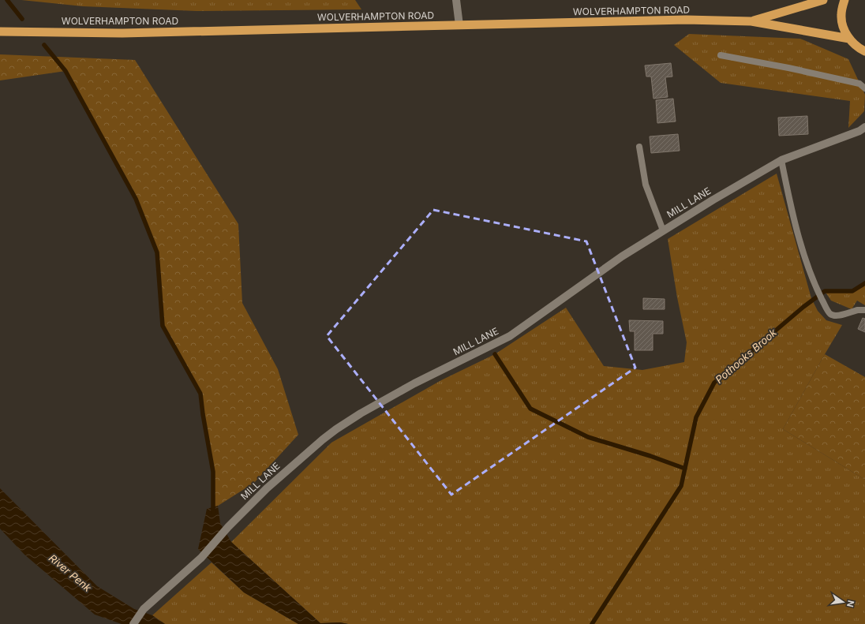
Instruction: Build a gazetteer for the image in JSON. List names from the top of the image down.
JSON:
{
  "streets": {
    "highway": ["WOLVERHAMPTON ROAD"],
    "street": ["MILL LANE"]
  },
  "water": ["Pothooks Brook", "River Penk"],
  "north": "right"
}
